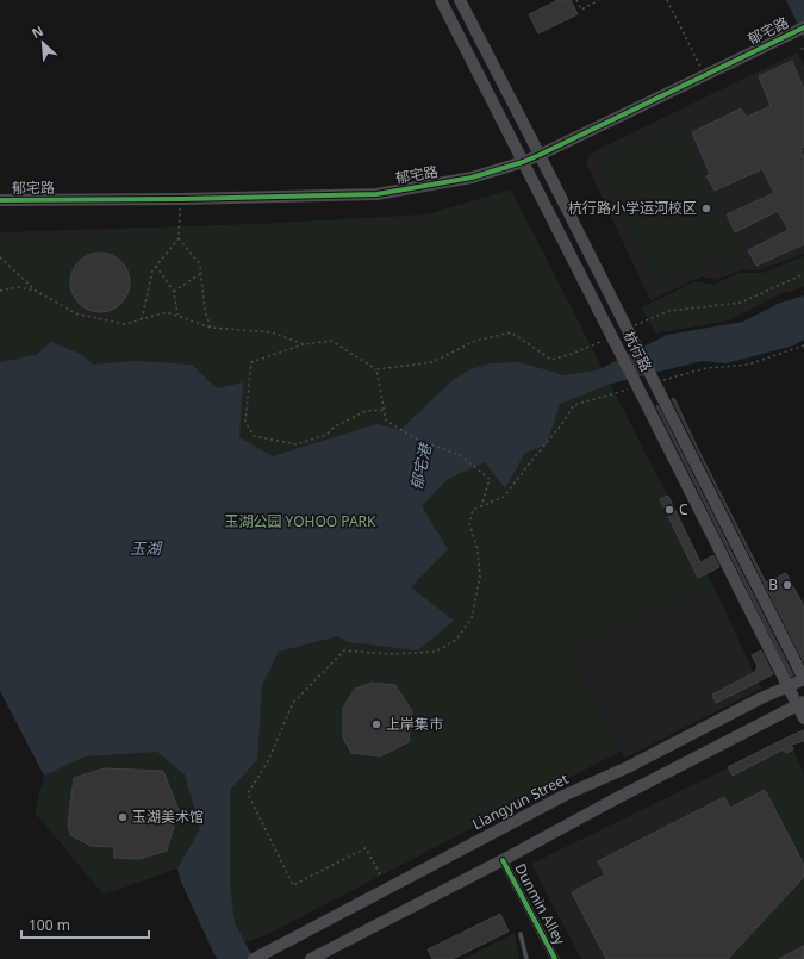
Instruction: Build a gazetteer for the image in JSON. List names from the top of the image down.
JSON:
{
  "streets": {
    "main road": ["郁宅路", "杭行路", "Liangyun Street"],
    "street": ["Dunmin Alley"]
  },
  "crossings": [
    ["郁宅路", "杭行路"],
    ["杭行路", "Liangyun Street"]
  ],
  "water": ["郁宅港", "玉湖"],
  "parks": ["玉湖公园 YOHOO PARK"],
  "places": [
    "杭行路小学运河校区",
    "C",
    "B",
    "上岸集市",
    "玉湖美术馆"
  ],
  "scale_bar": "100 m",
  "north": "top left"
}
